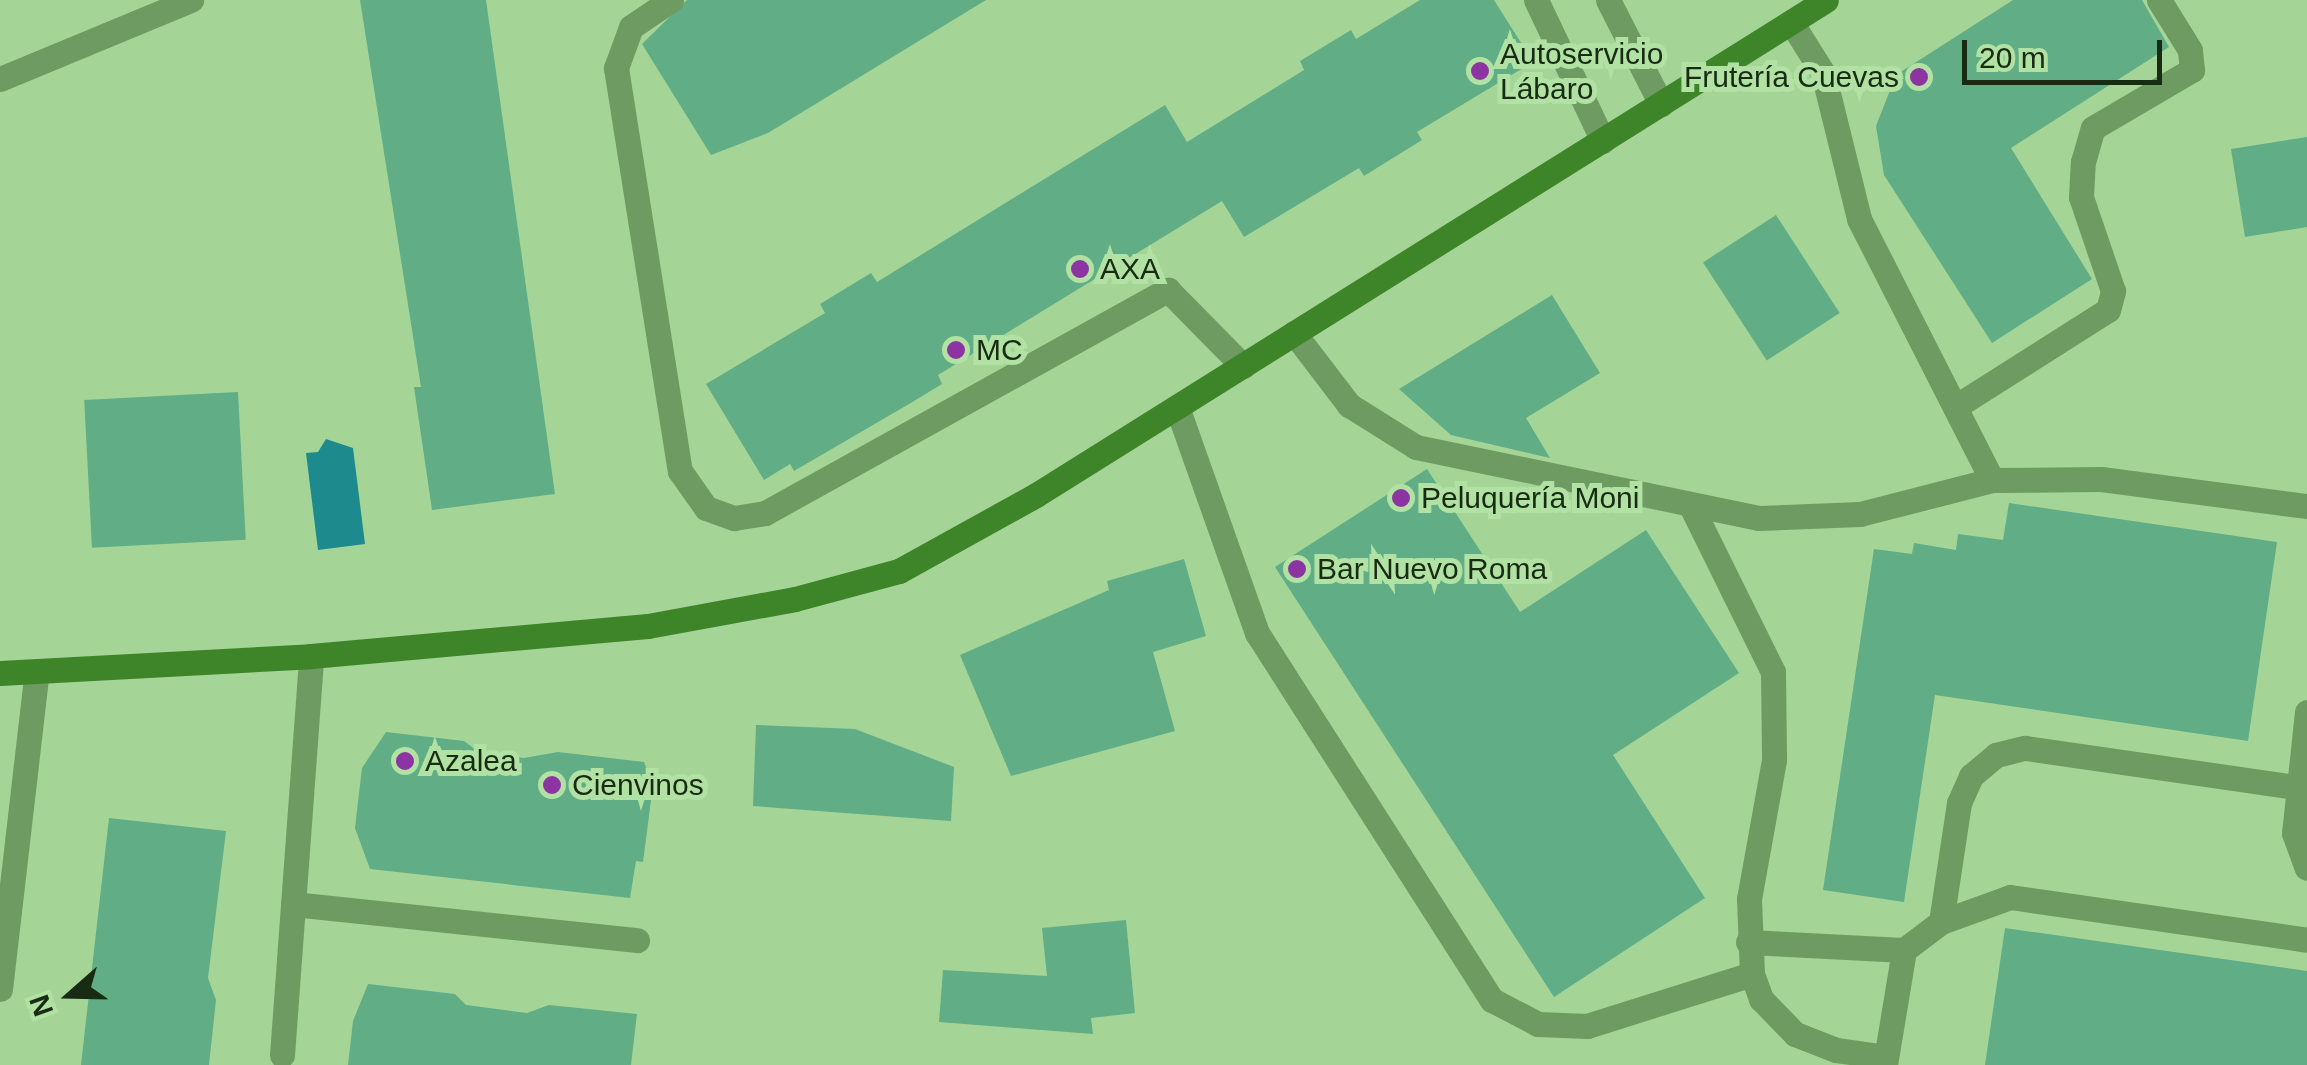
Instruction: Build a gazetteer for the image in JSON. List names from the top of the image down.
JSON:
{
  "places": [
    "Autoservicio Lábaro",
    "Frutería Cuevas",
    "AXA",
    "MC",
    "Peluquería Moni",
    "Bar Nuevo Roma",
    "Azalea",
    "Cienvinos"
  ],
  "scale_bar": "20 m",
  "north": "left"
}
